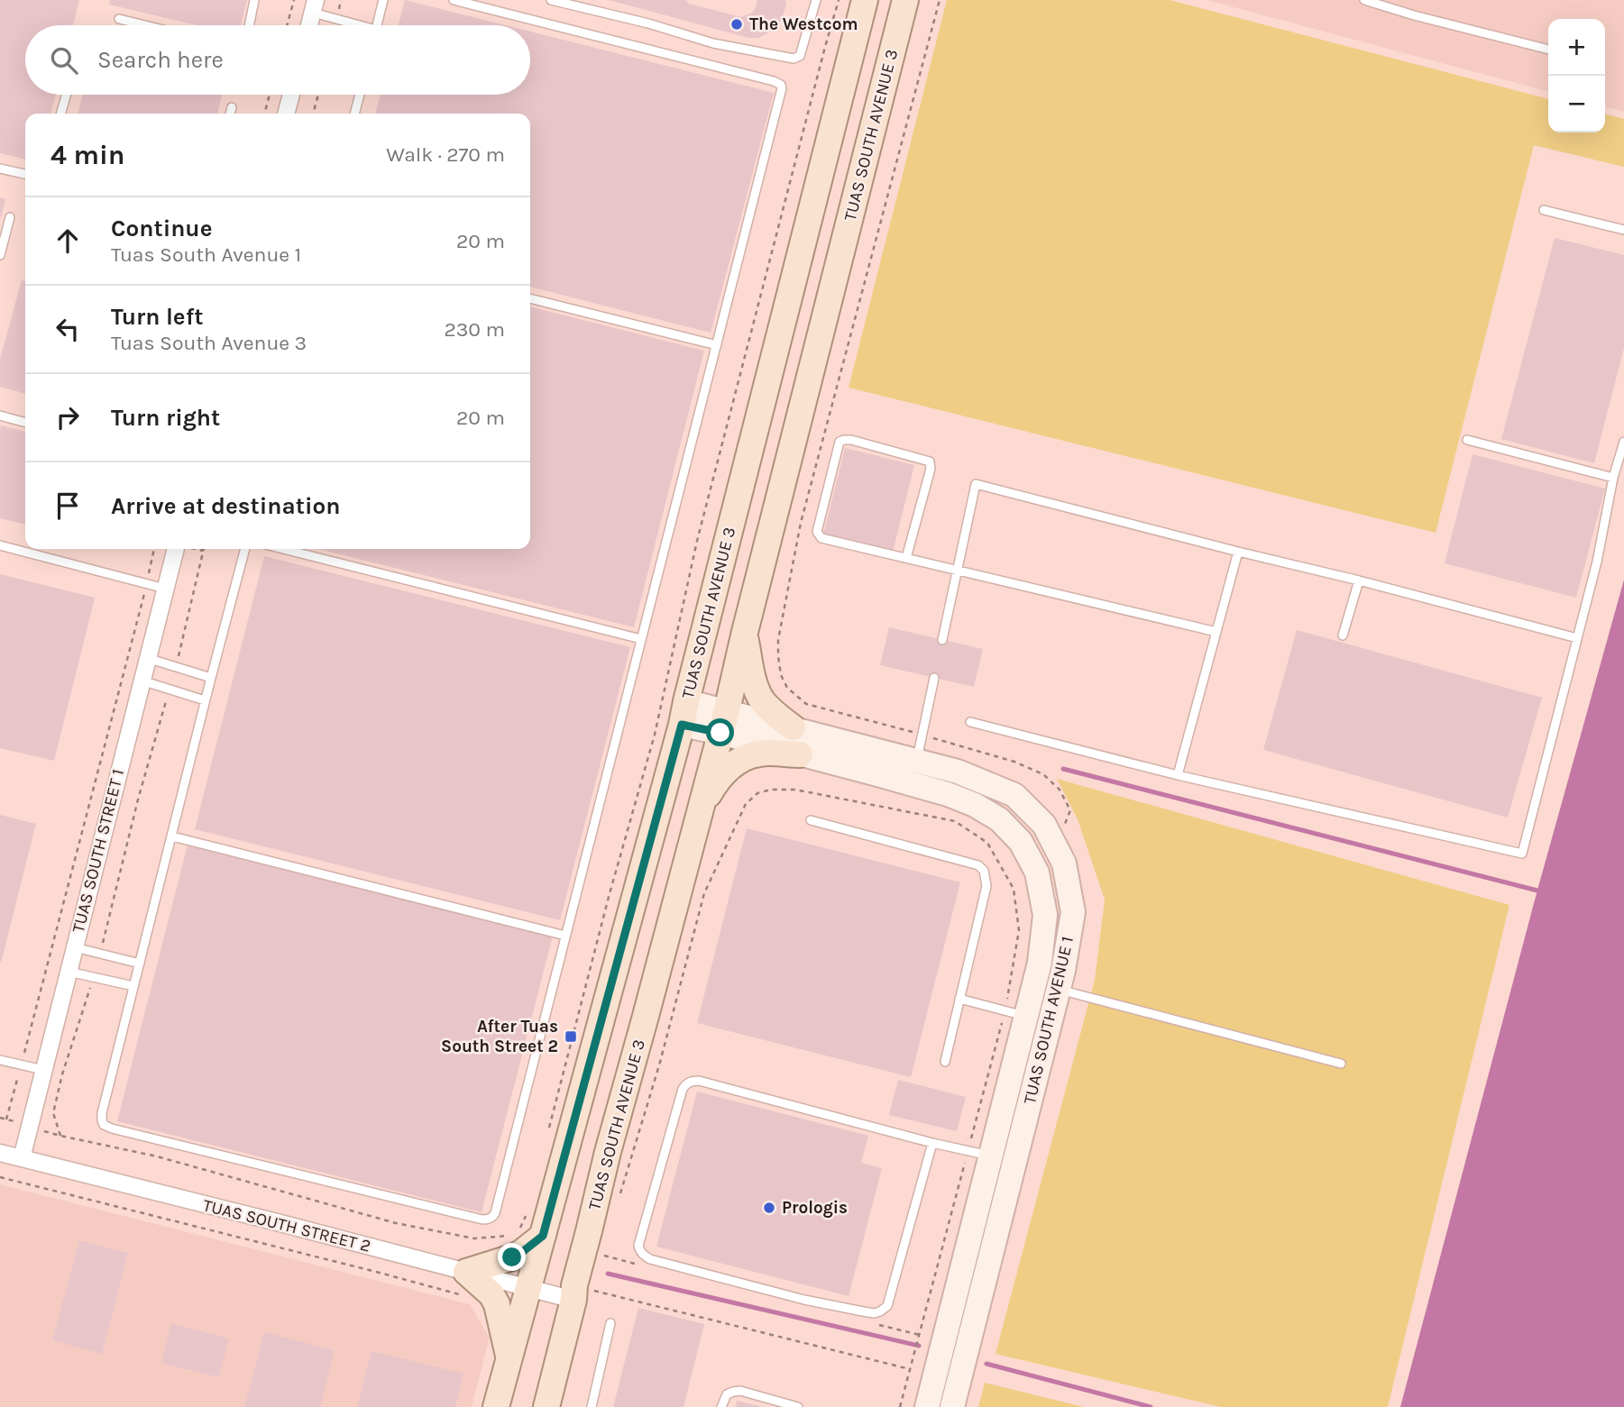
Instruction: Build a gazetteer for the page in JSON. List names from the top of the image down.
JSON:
{
  "streets": {
    "main road": ["TUAS SOUTH AVENUE 3", "TUAS SOUTH AVENUE 1"],
    "street": ["TUAS SOUTH STREET 1", "TUAS SOUTH STREET 2"]
  },
  "crossings": [
    ["TUAS SOUTH AVENUE 3", "TUAS SOUTH AVENUE 1"],
    ["TUAS SOUTH AVENUE 3", "TUAS SOUTH STREET 2"],
    ["TUAS SOUTH STREET 1", "TUAS SOUTH STREET 2"]
  ],
  "places": {
    "other": ["The Westcom", "Prologis"],
    "transit": ["After Tuas South Street 2"]
  },
  "page": {
    "map_buttons": ["+", "−"],
    "search": "Search here",
    "heading": ["4 min", "Walk · 270 m"],
    "list": [
      ["Continue", "Tuas South Avenue 1", "20 m"],
      ["Turn left", "Tuas South Avenue 3", "230 m"],
      ["Turn right", "20 m"],
      "Arrive at destination"
    ]
  }
}
